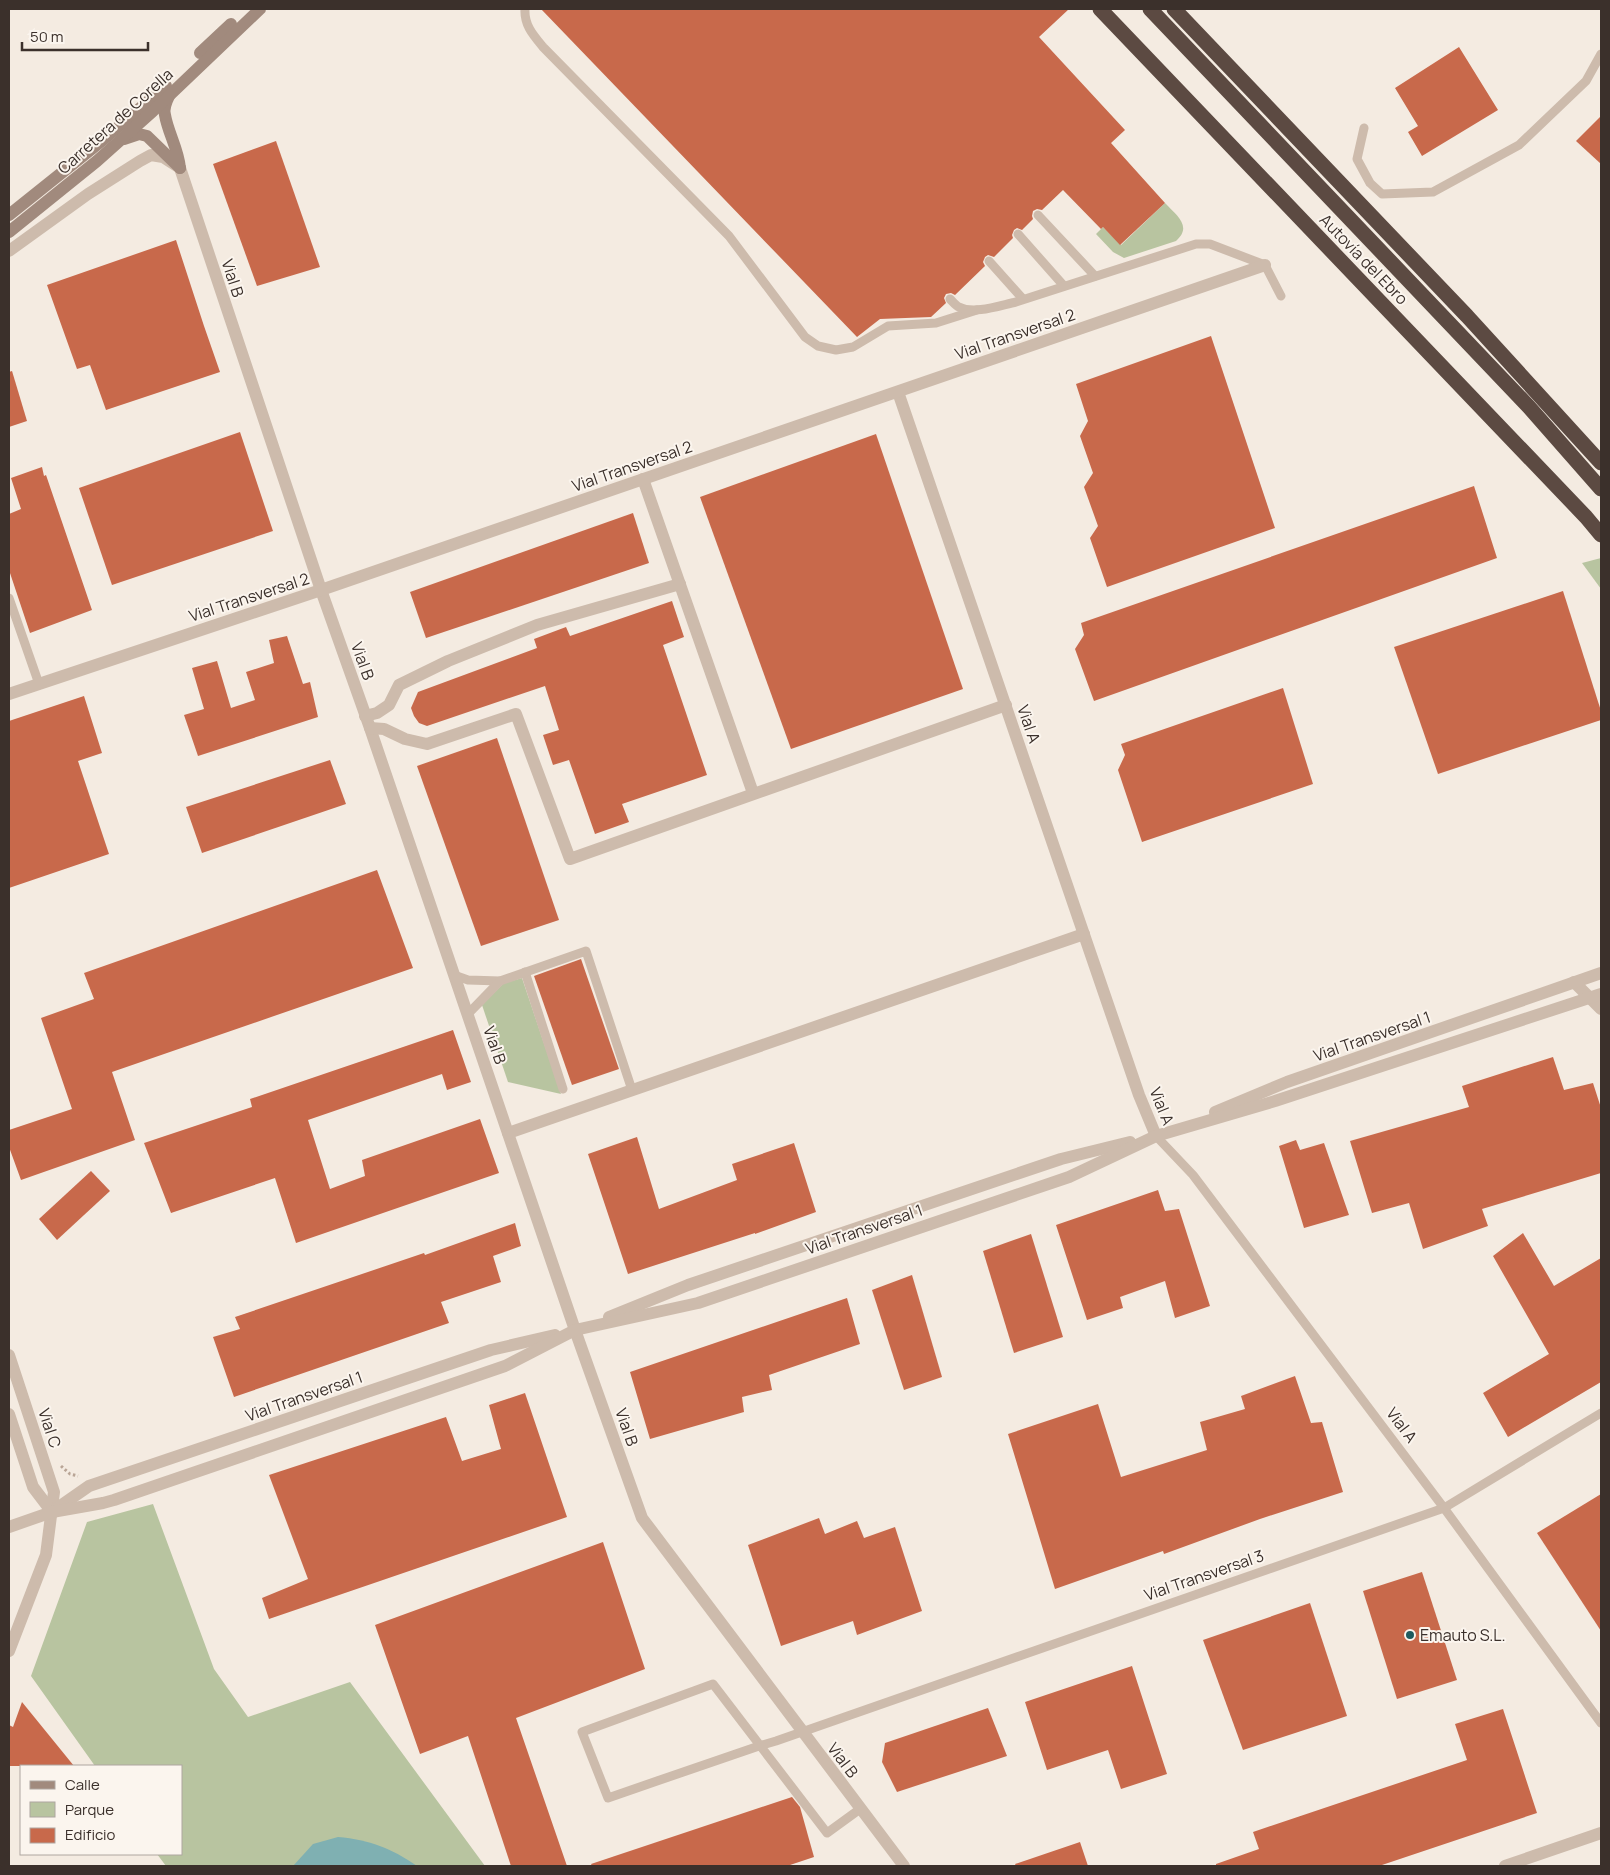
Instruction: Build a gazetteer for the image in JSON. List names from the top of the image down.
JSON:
{
  "streets": {
    "highway": ["Autovía del Ebro"],
    "main road": ["Carretera de Corella"],
    "street": [
      "Vial B",
      "Vial Transversal 2",
      "Vial A",
      "Vial Transversal 1",
      "Vial C"
    ],
    "lane": ["Vial Transversal 3"]
  },
  "crossings": [
    ["Vial B", "Vial Transversal 2"],
    ["Vial B", "Vial Transversal 1"],
    ["Vial B", "Vial Transversal 3"],
    ["Vial Transversal 2", "Vial A"],
    ["Vial A", "Vial Transversal 1"],
    ["Vial A", "Vial Transversal 3"],
    ["Vial Transversal 1", "Vial C"]
  ],
  "places": ["Emauto S.L."],
  "legend": ["Calle", "Parque", "Edificio"],
  "scale_bar": "50 m"
}
